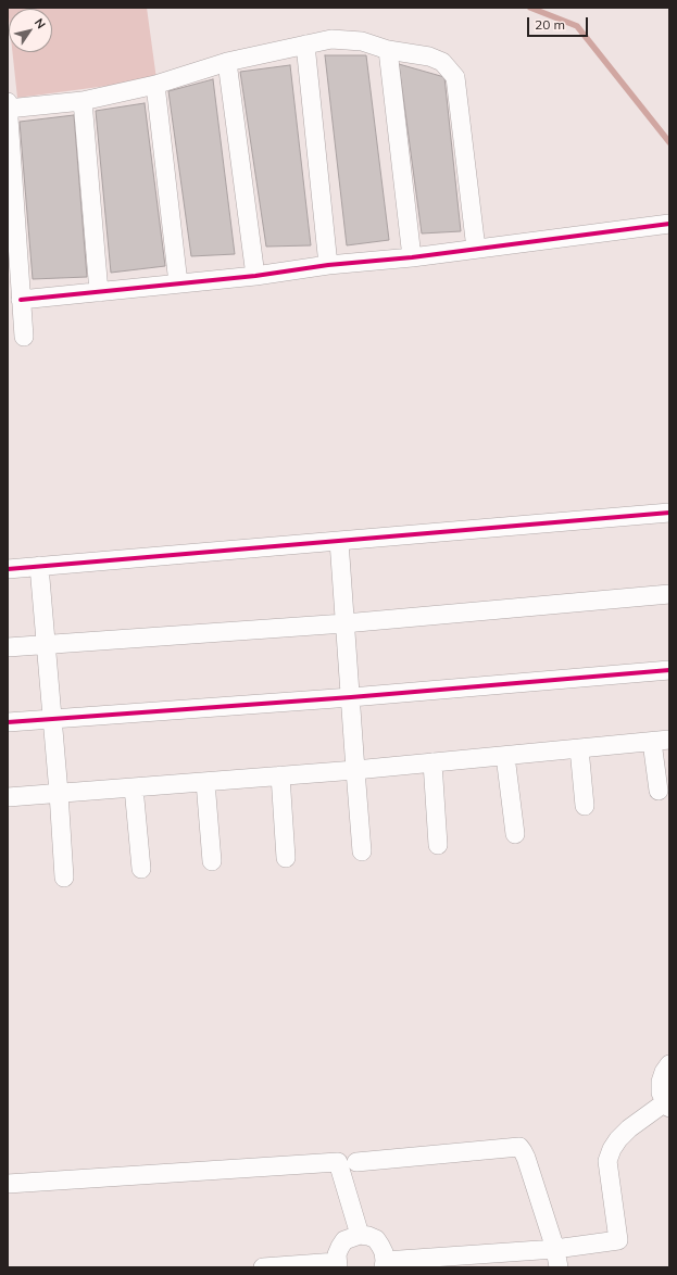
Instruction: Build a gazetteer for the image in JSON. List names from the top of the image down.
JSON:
{
  "scale_bar": "20 m",
  "north": "top right"
}
